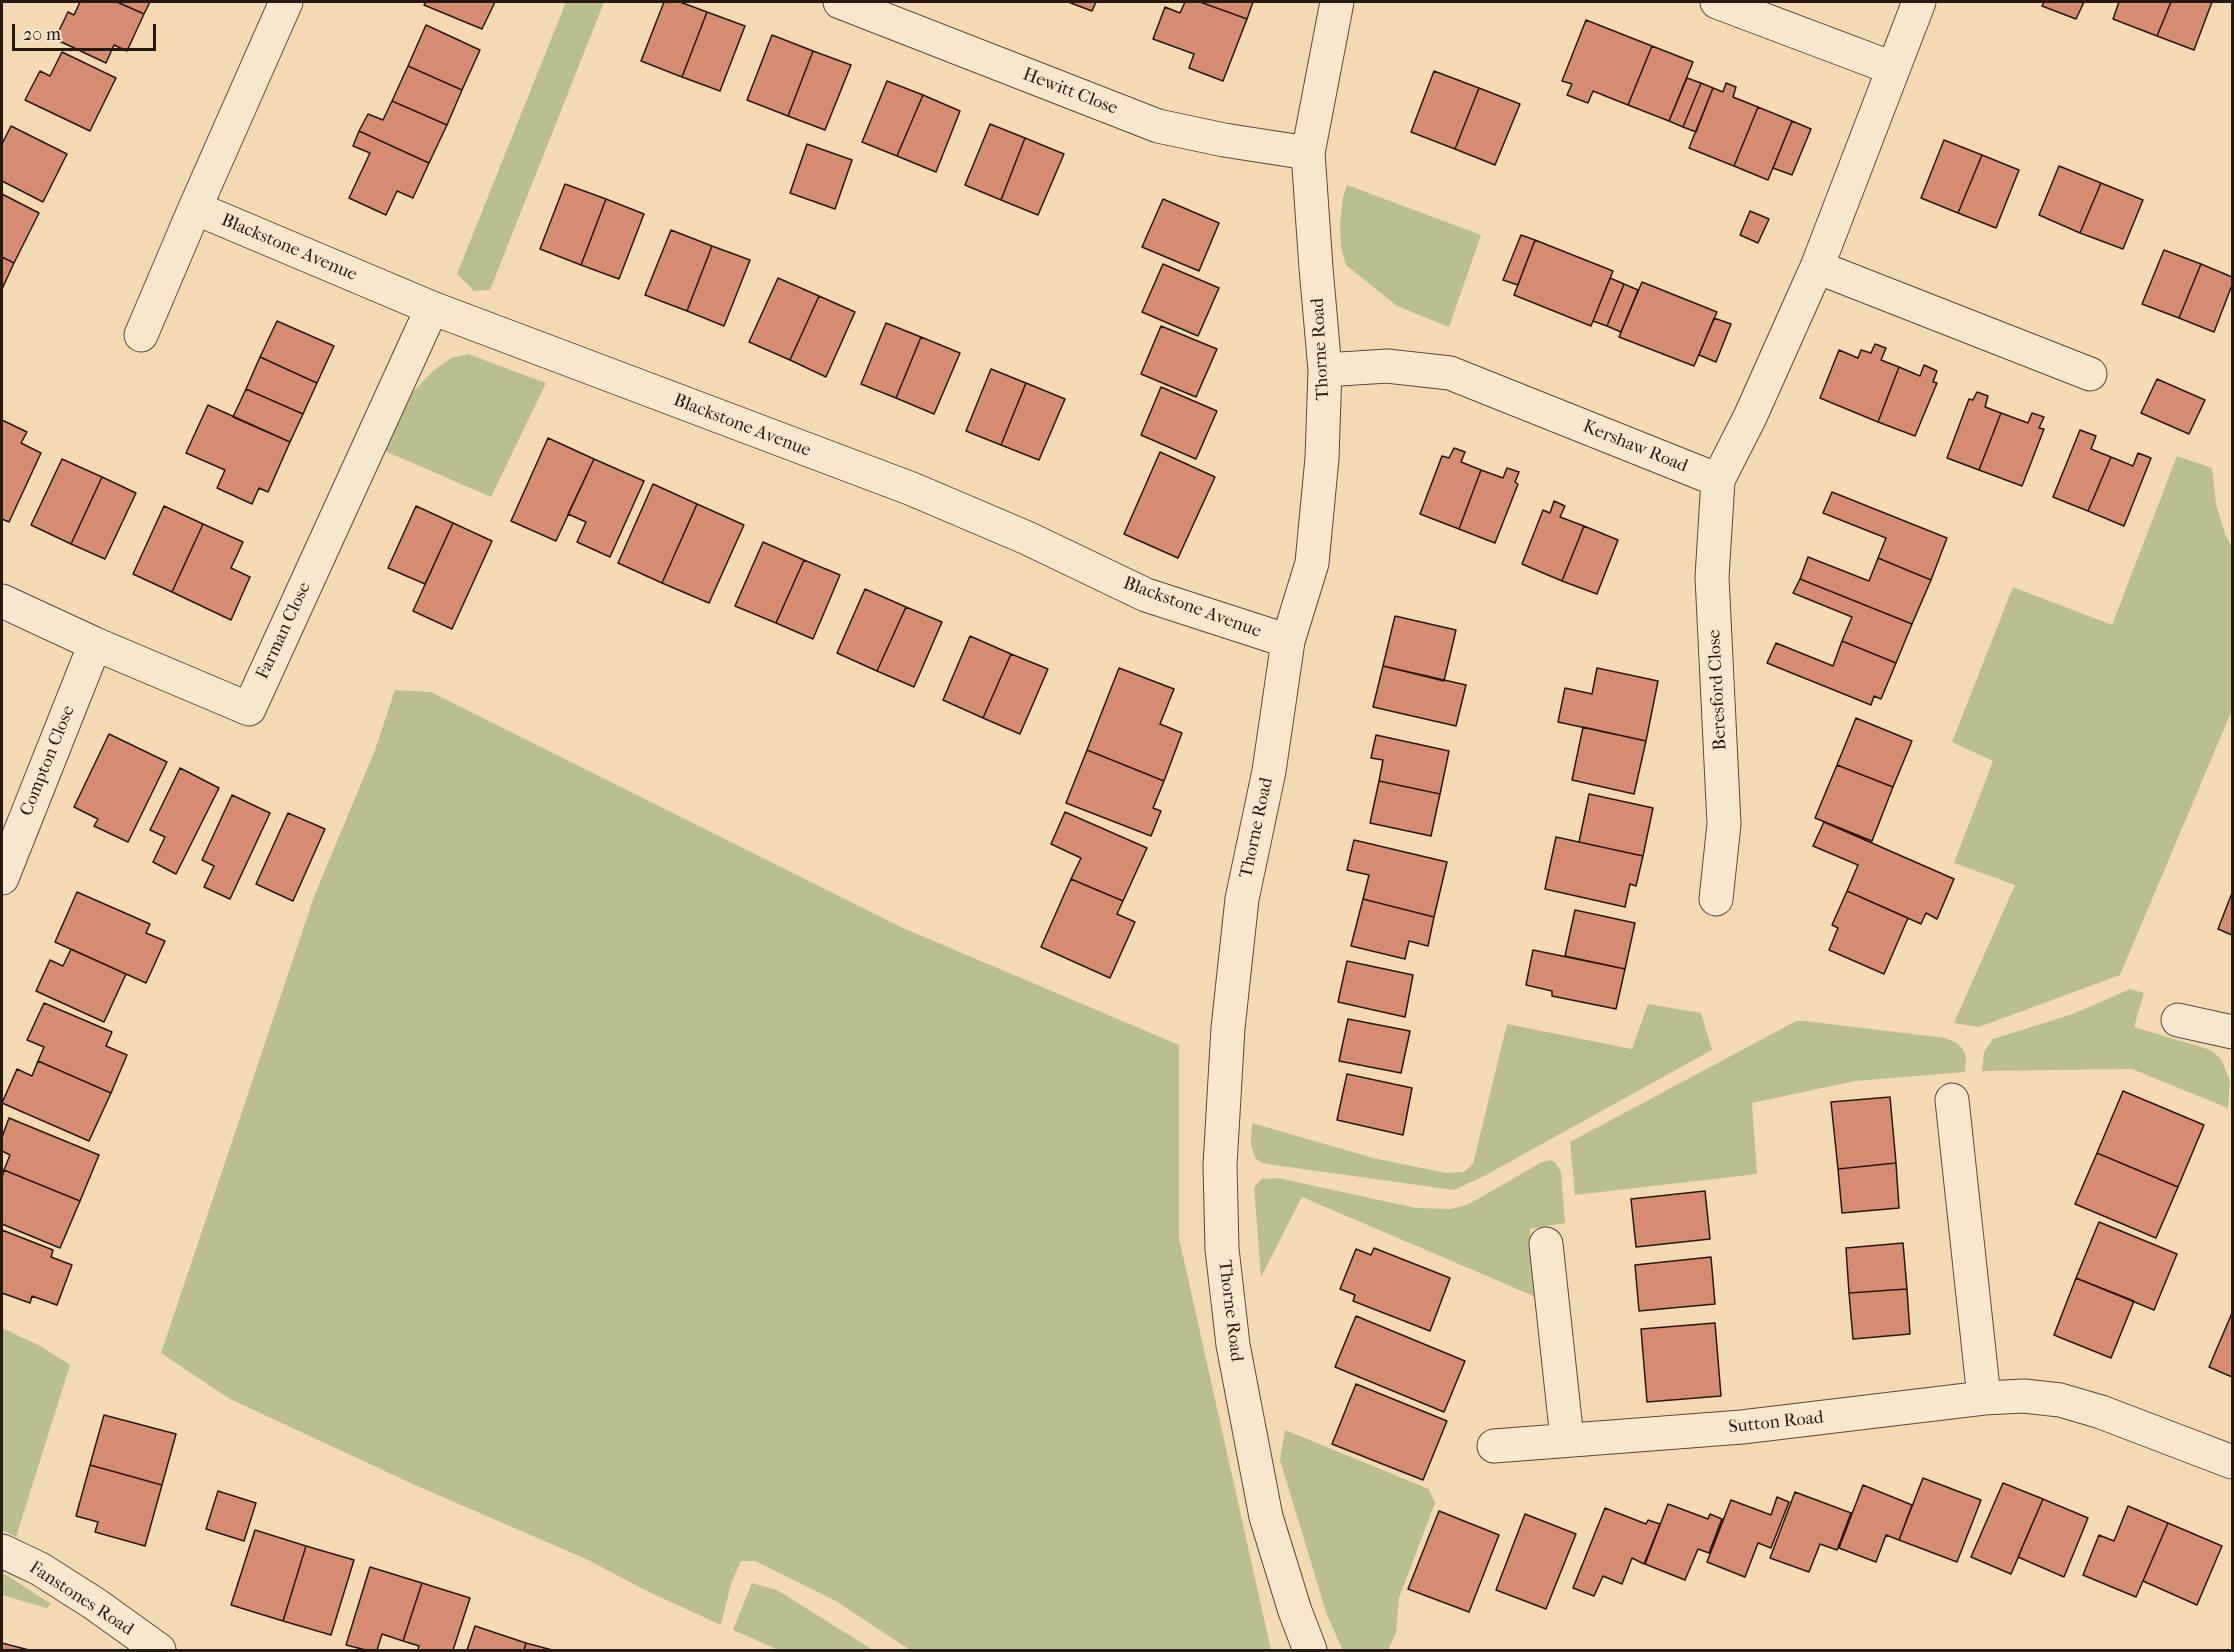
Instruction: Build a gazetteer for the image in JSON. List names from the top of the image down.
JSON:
{
  "streets": {
    "street": [
      "Hewitt Close",
      "Blackstone Avenue",
      "Thorne Road",
      "Kershaw Road",
      "Farman Close",
      "Beresford Close",
      "Compton Close",
      "Sutton Road",
      "Fanstones Road"
    ]
  },
  "crossings": [
    ["Hewitt Close", "Thorne Road"],
    ["Blackstone Avenue", "Thorne Road"],
    ["Blackstone Avenue", "Farman Close"],
    ["Thorne Road", "Kershaw Road"],
    ["Kershaw Road", "Beresford Close"],
    ["Farman Close", "Compton Close"]
  ],
  "scale_bar": "20 m"
}
